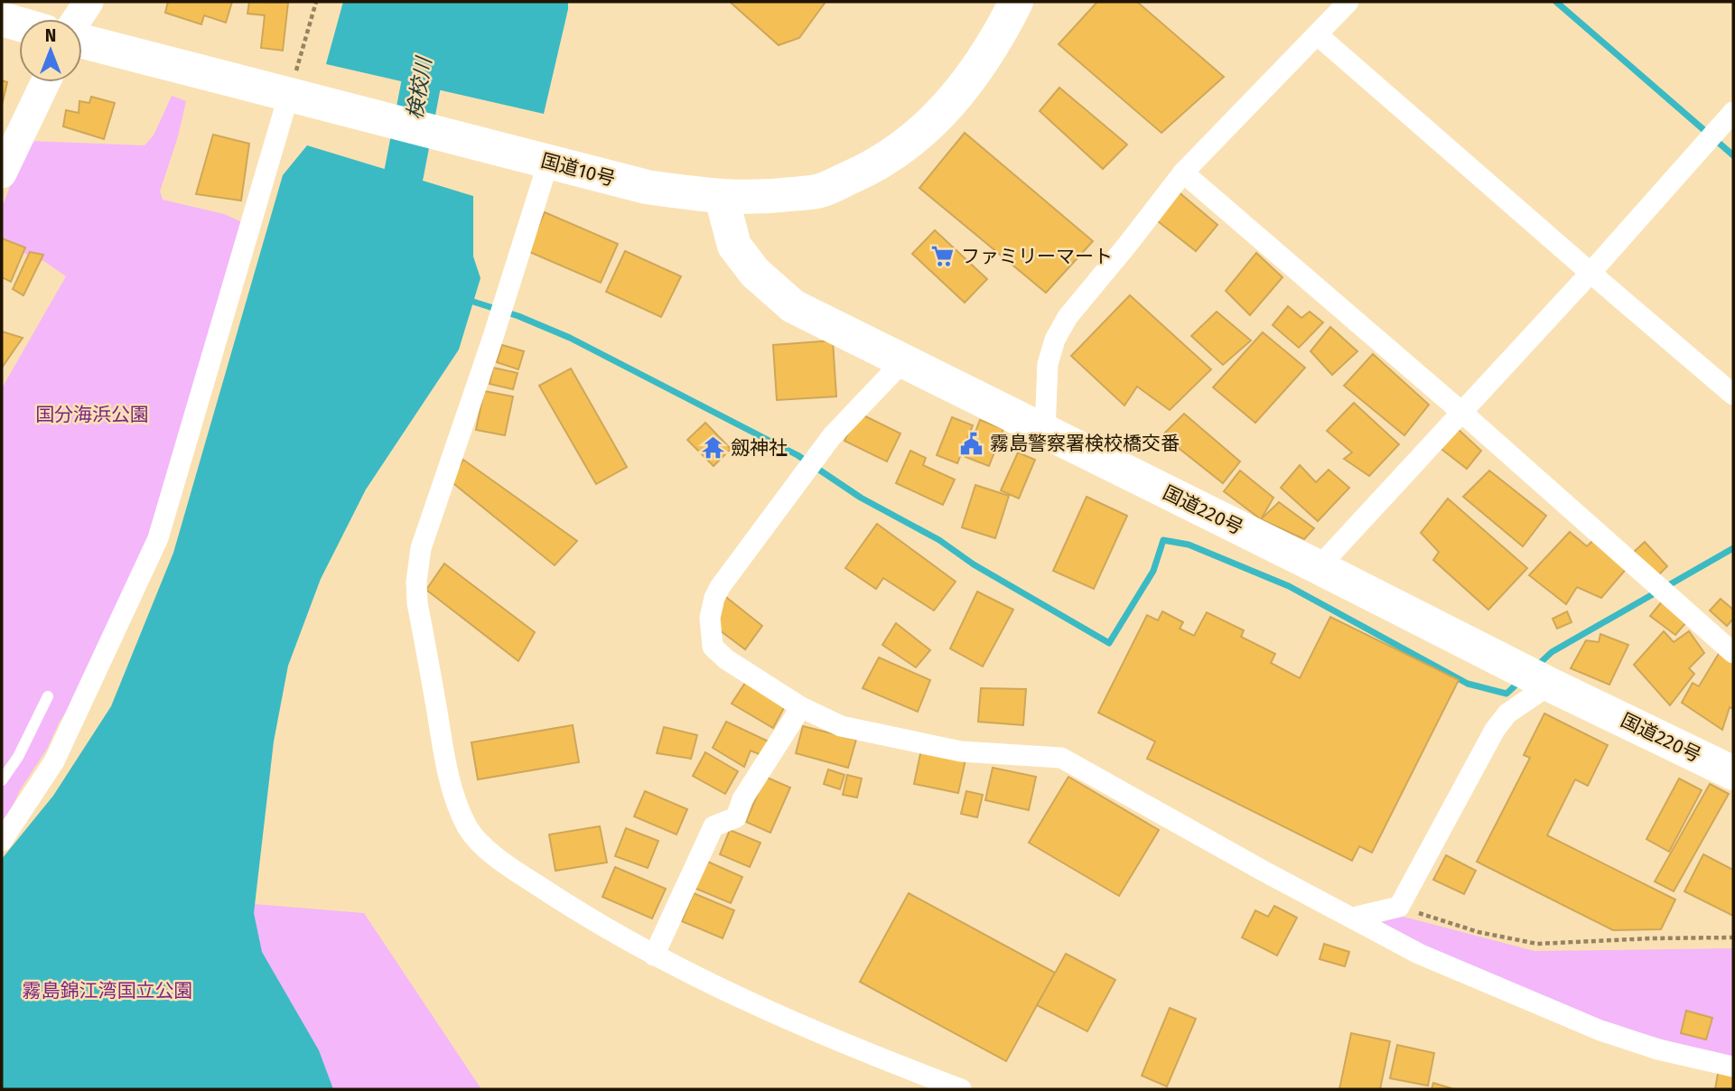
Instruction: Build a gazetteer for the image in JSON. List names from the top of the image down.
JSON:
{
  "streets": {
    "highway": ["国道10号", "国道220号"]
  },
  "crossings": [
    ["国道10号", "国道220号"]
  ],
  "water": ["検校川"],
  "parks": ["国分海浜公園", "霧島錦江湾国立公園"],
  "places": {
    "supermarket": ["ファミリーマート"],
    "public building": ["霧島警察署検校橋交番"],
    "temple": ["劔神社"]
  },
  "north": "top"
}
